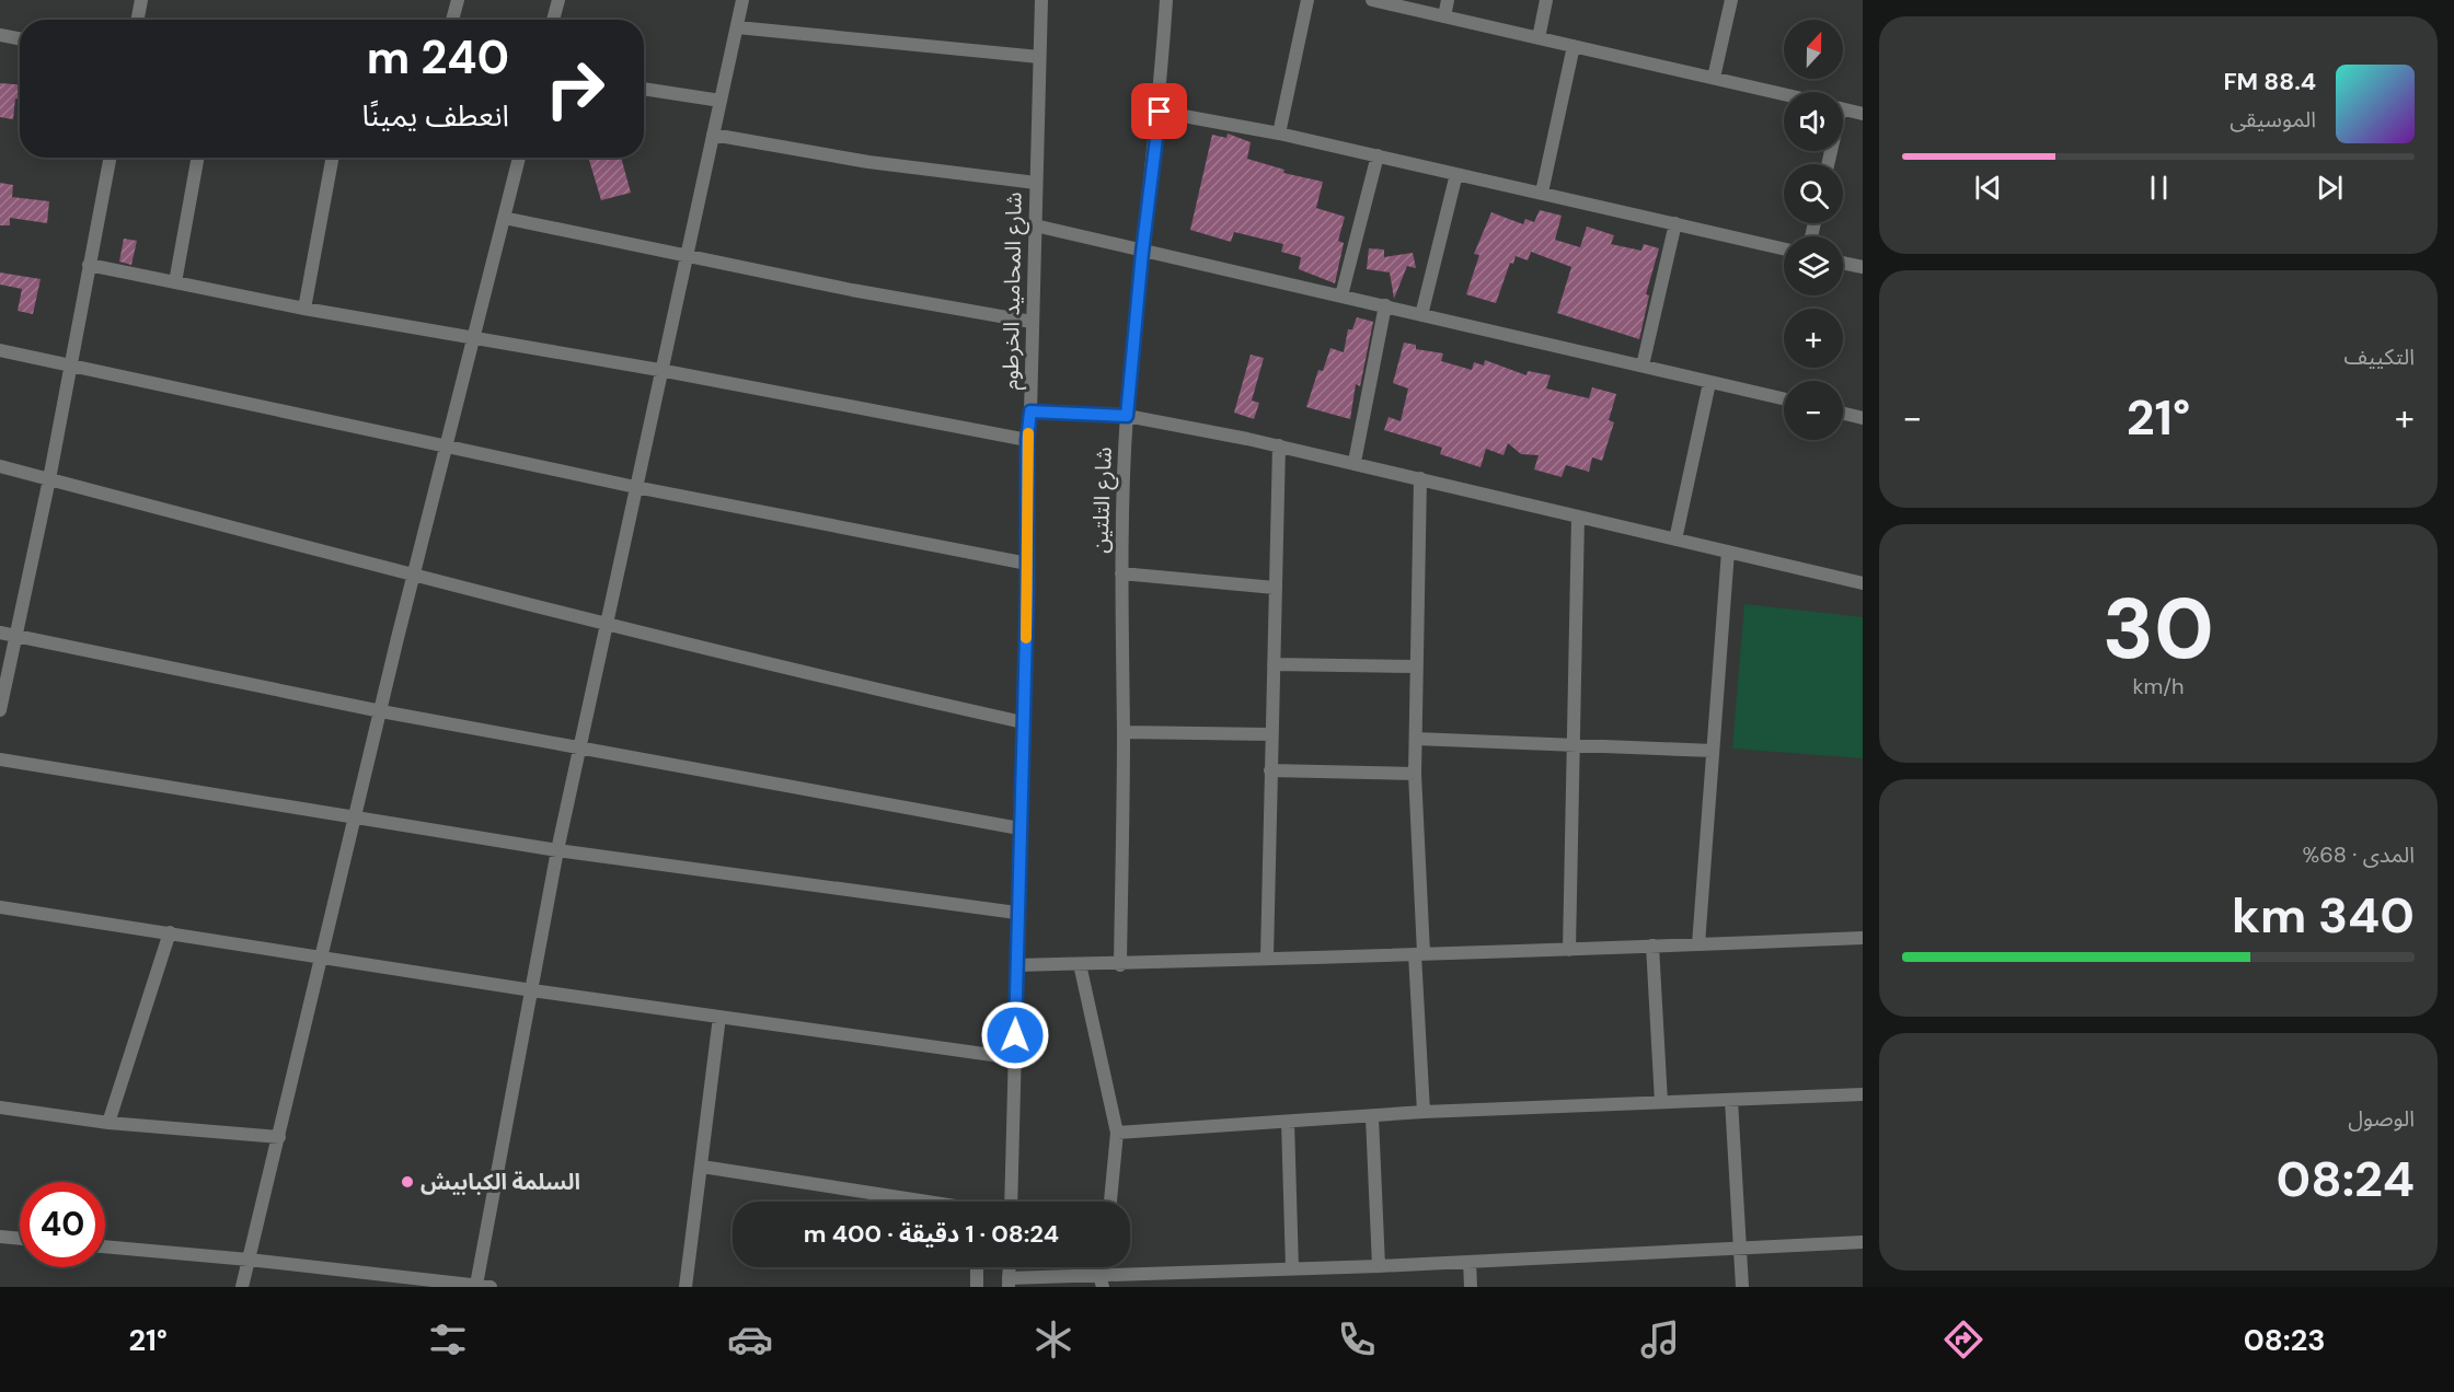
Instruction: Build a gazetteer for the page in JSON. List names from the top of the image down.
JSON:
{
  "streets": {
    "street": ["شارع المحاميد الخرطوم", "شارع التلتين"]
  },
  "places": ["السلمة الكبابيش"],
  "north": "top",
  "page": {
    "map_buttons": ["+", "−"],
    "turn": ["240 m", "انعطف يمينًا"],
    "song": ["88.4 FM", "الموسيقى"],
    "tile": [
      "التكييف",
      ["30", "km/h"],
      ["المدى · 68%", "340 km"],
      ["الوصول", "08:24"]
    ],
    "heat": ["−", "21°", "+"],
    "limit": "40",
    "trip": "08:24 · 1 دقيقة · 400 m",
    "tabs": ["08:23", "21°"]
  }
}
